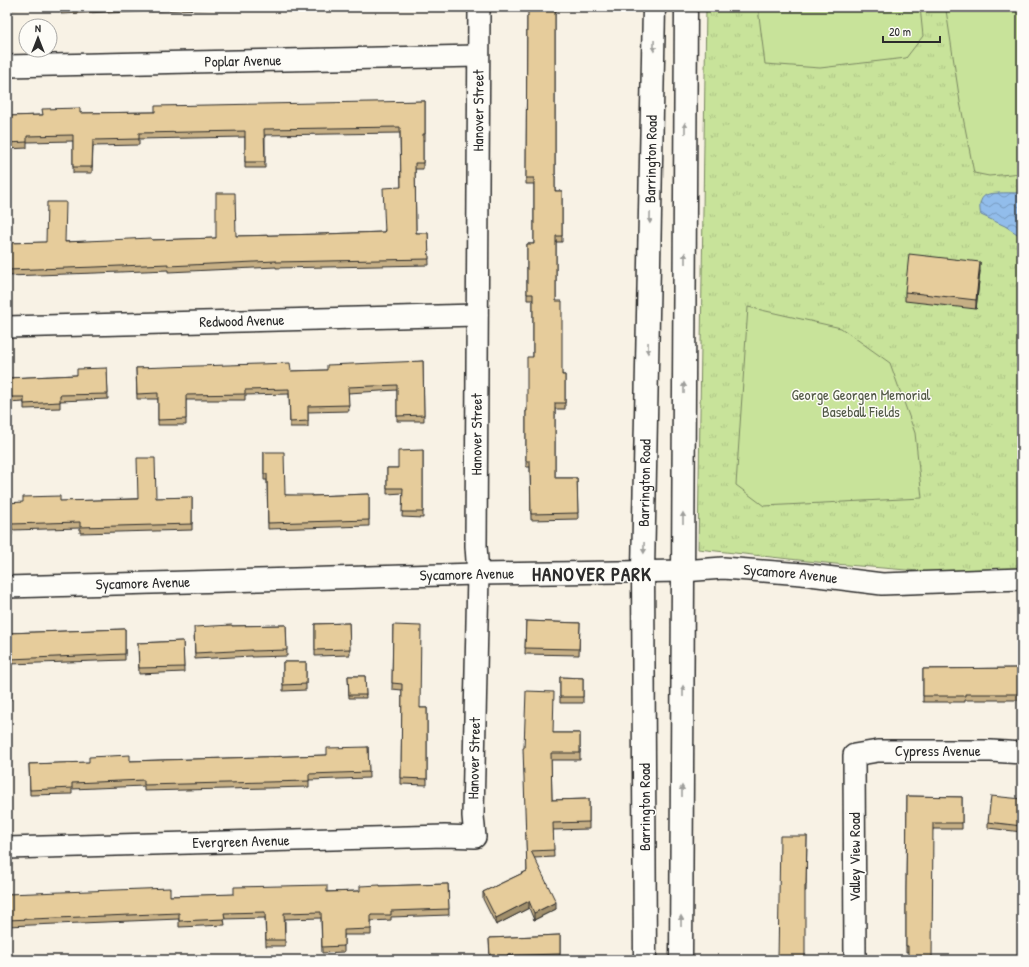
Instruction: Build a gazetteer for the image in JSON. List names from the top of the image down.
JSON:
{
  "streets": {
    "main road": ["Barrington Road"],
    "street": [
      "Poplar Avenue",
      "Hanover Street",
      "Redwood Avenue",
      "Sycamore Avenue",
      "Cypress Avenue",
      "Evergreen Avenue",
      "Valley View Road"
    ]
  },
  "crossings": [
    ["Poplar Avenue", "Hanover Street"],
    ["Hanover Street", "Redwood Avenue"],
    ["Hanover Street", "Sycamore Avenue"],
    ["Hanover Street", "Evergreen Avenue"],
    ["Barrington Road", "Sycamore Avenue"],
    ["Cypress Avenue", "Valley View Road"]
  ],
  "districts": ["HANOVER PARK"],
  "parks": ["George Georgen Memorial Baseball Fields"],
  "scale_bar": "20 m",
  "north": "top"
}
